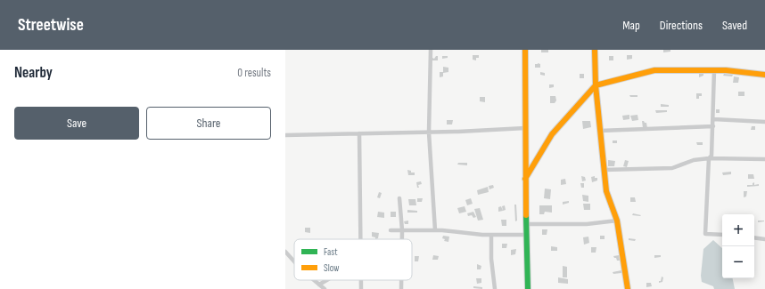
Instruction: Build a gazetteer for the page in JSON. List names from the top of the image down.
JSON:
{
  "legend": ["Fast", "Slow"],
  "page": {
    "header": "Streetwise",
    "nav": ["Map", "Directions", "Saved"],
    "heading": ["Nearby", "0 results"],
    "buttons": ["Save", "Share"],
    "map_buttons": ["+", "−"]
  }
}
